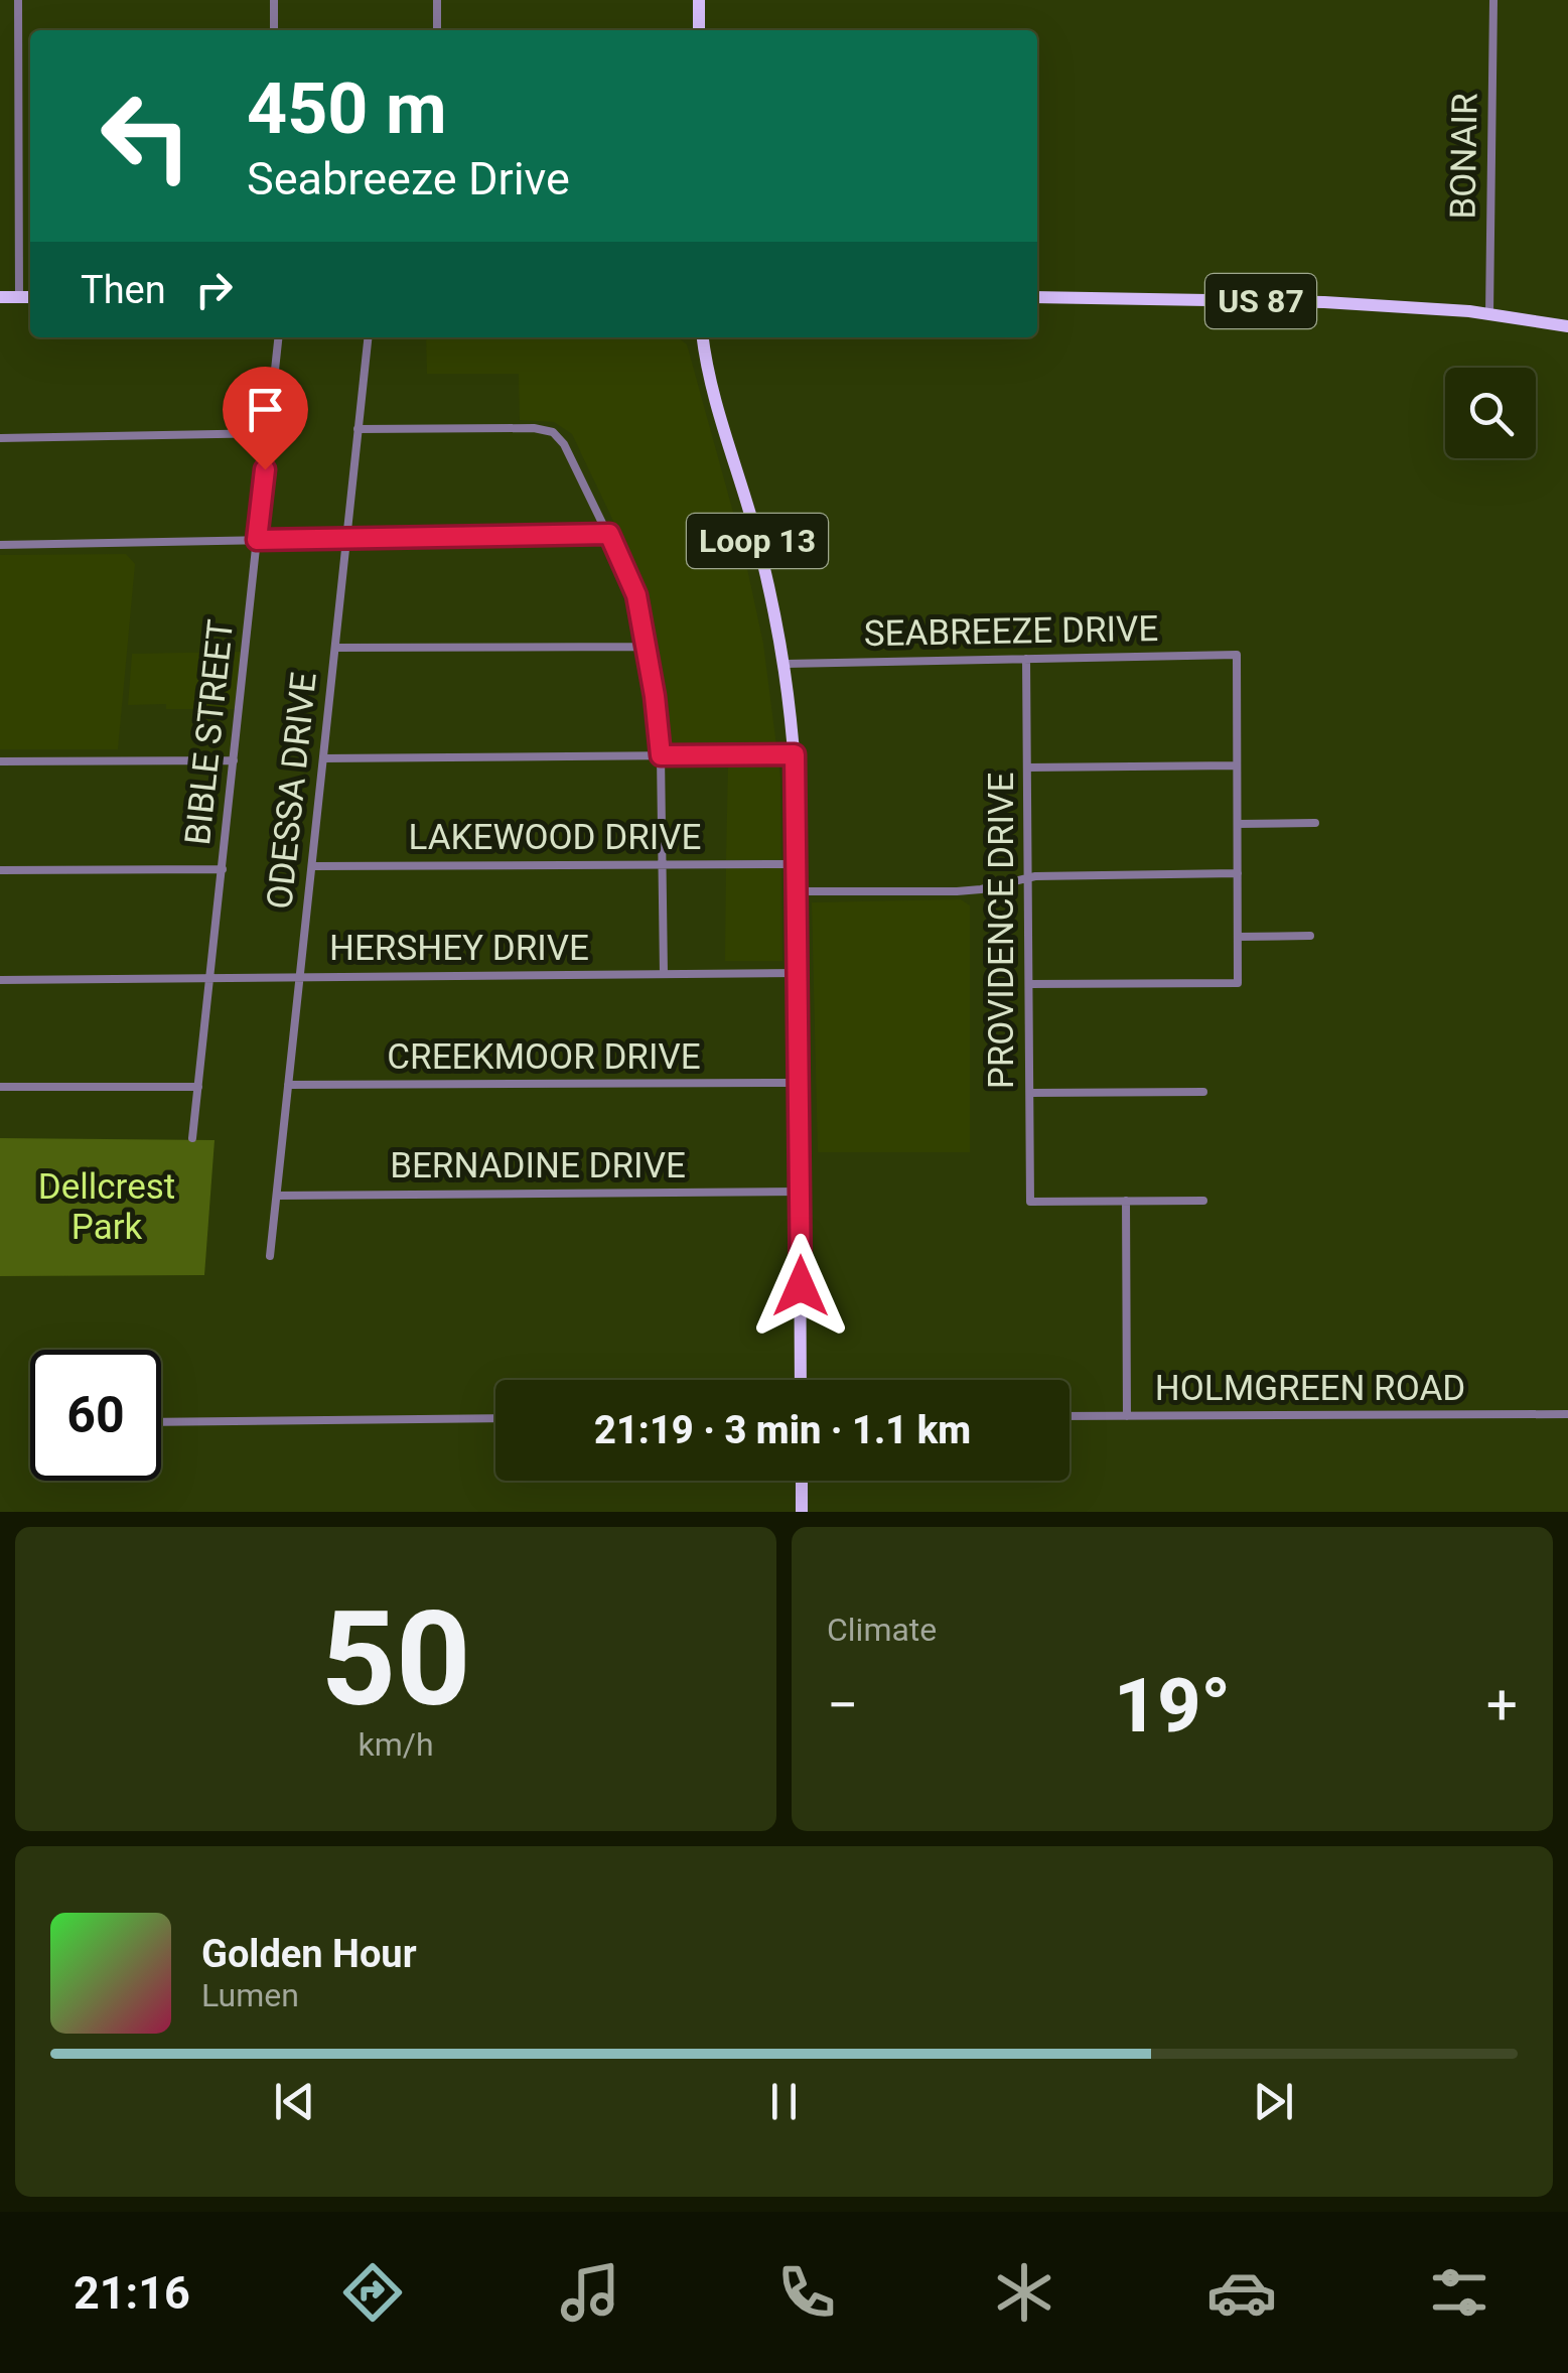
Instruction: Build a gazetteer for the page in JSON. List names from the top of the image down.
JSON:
{
  "streets": {
    "main road": ["US 87", "Loop 13"],
    "street": [
      "BONAIR",
      "SEABREEZE DRIVE",
      "BIBLE STREET",
      "ODESSA DRIVE",
      "LAKEWOOD DRIVE",
      "PROVIDENCE DRIVE",
      "HERSHEY DRIVE",
      "CREEKMOOR DRIVE",
      "BERNADINE DRIVE",
      "HOLMGREEN ROAD"
    ]
  },
  "crossings": [
    ["BONAIR", "US 87"],
    ["Loop 13", "SEABREEZE DRIVE"],
    ["Loop 13", "LAKEWOOD DRIVE"],
    ["Loop 13", "HERSHEY DRIVE"],
    ["Loop 13", "CREEKMOOR DRIVE"],
    ["Loop 13", "BERNADINE DRIVE"],
    ["SEABREEZE DRIVE", "PROVIDENCE DRIVE"],
    ["BIBLE STREET", "HERSHEY DRIVE"],
    ["ODESSA DRIVE", "LAKEWOOD DRIVE"],
    ["ODESSA DRIVE", "HERSHEY DRIVE"],
    ["ODESSA DRIVE", "CREEKMOOR DRIVE"],
    ["ODESSA DRIVE", "BERNADINE DRIVE"]
  ],
  "parks": ["Dellcrest Park"],
  "page": {
    "turn": ["450 m", "Seabreeze Drive"],
    "then": "Then",
    "limit": "60",
    "trip": "21:19 · 3 min · 1.1 km",
    "tile": [
      ["50", "km/h"],
      "Climate"
    ],
    "heat": ["−", "19°", "+"],
    "song": ["Golden Hour", "Lumen"],
    "tabs": "21:16"
  }
}
